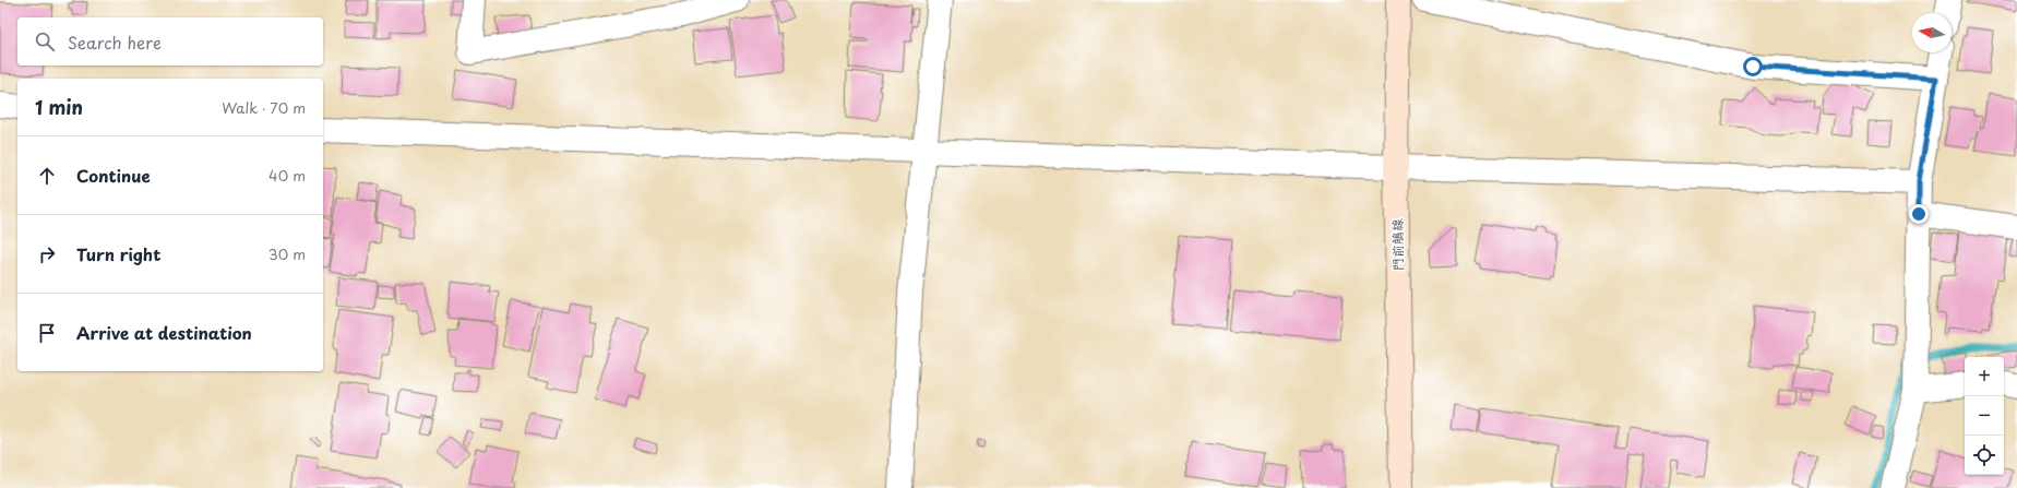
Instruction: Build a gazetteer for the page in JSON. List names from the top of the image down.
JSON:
{
  "streets": {
    "main road": ["門前鵤線"]
  },
  "north": "left",
  "page": {
    "search": "Search here",
    "heading": ["1 min", "Walk · 70 m"],
    "list": [
      ["Continue", "40 m"],
      ["Turn right", "30 m"],
      "Arrive at destination"
    ],
    "map_buttons": ["+", "−"]
  }
}
